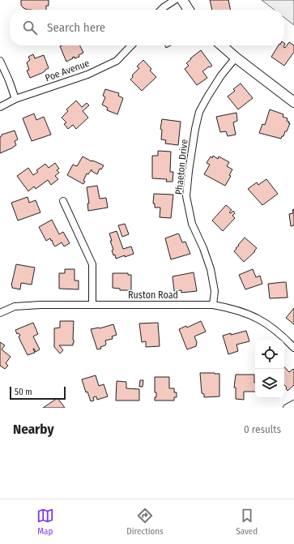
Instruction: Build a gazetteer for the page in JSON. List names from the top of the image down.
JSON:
{
  "streets": {
    "street": ["Poe Avenue", "Phaeton Drive", "Ruston Road"]
  },
  "crossings": [
    ["Phaeton Drive", "Ruston Road"]
  ],
  "scale_bar": "50 m",
  "page": {
    "search": "Search here",
    "scale": "50 m",
    "heading": ["Nearby", "0 results"],
    "nav": ["Map", "Directions", "Saved"]
  }
}
